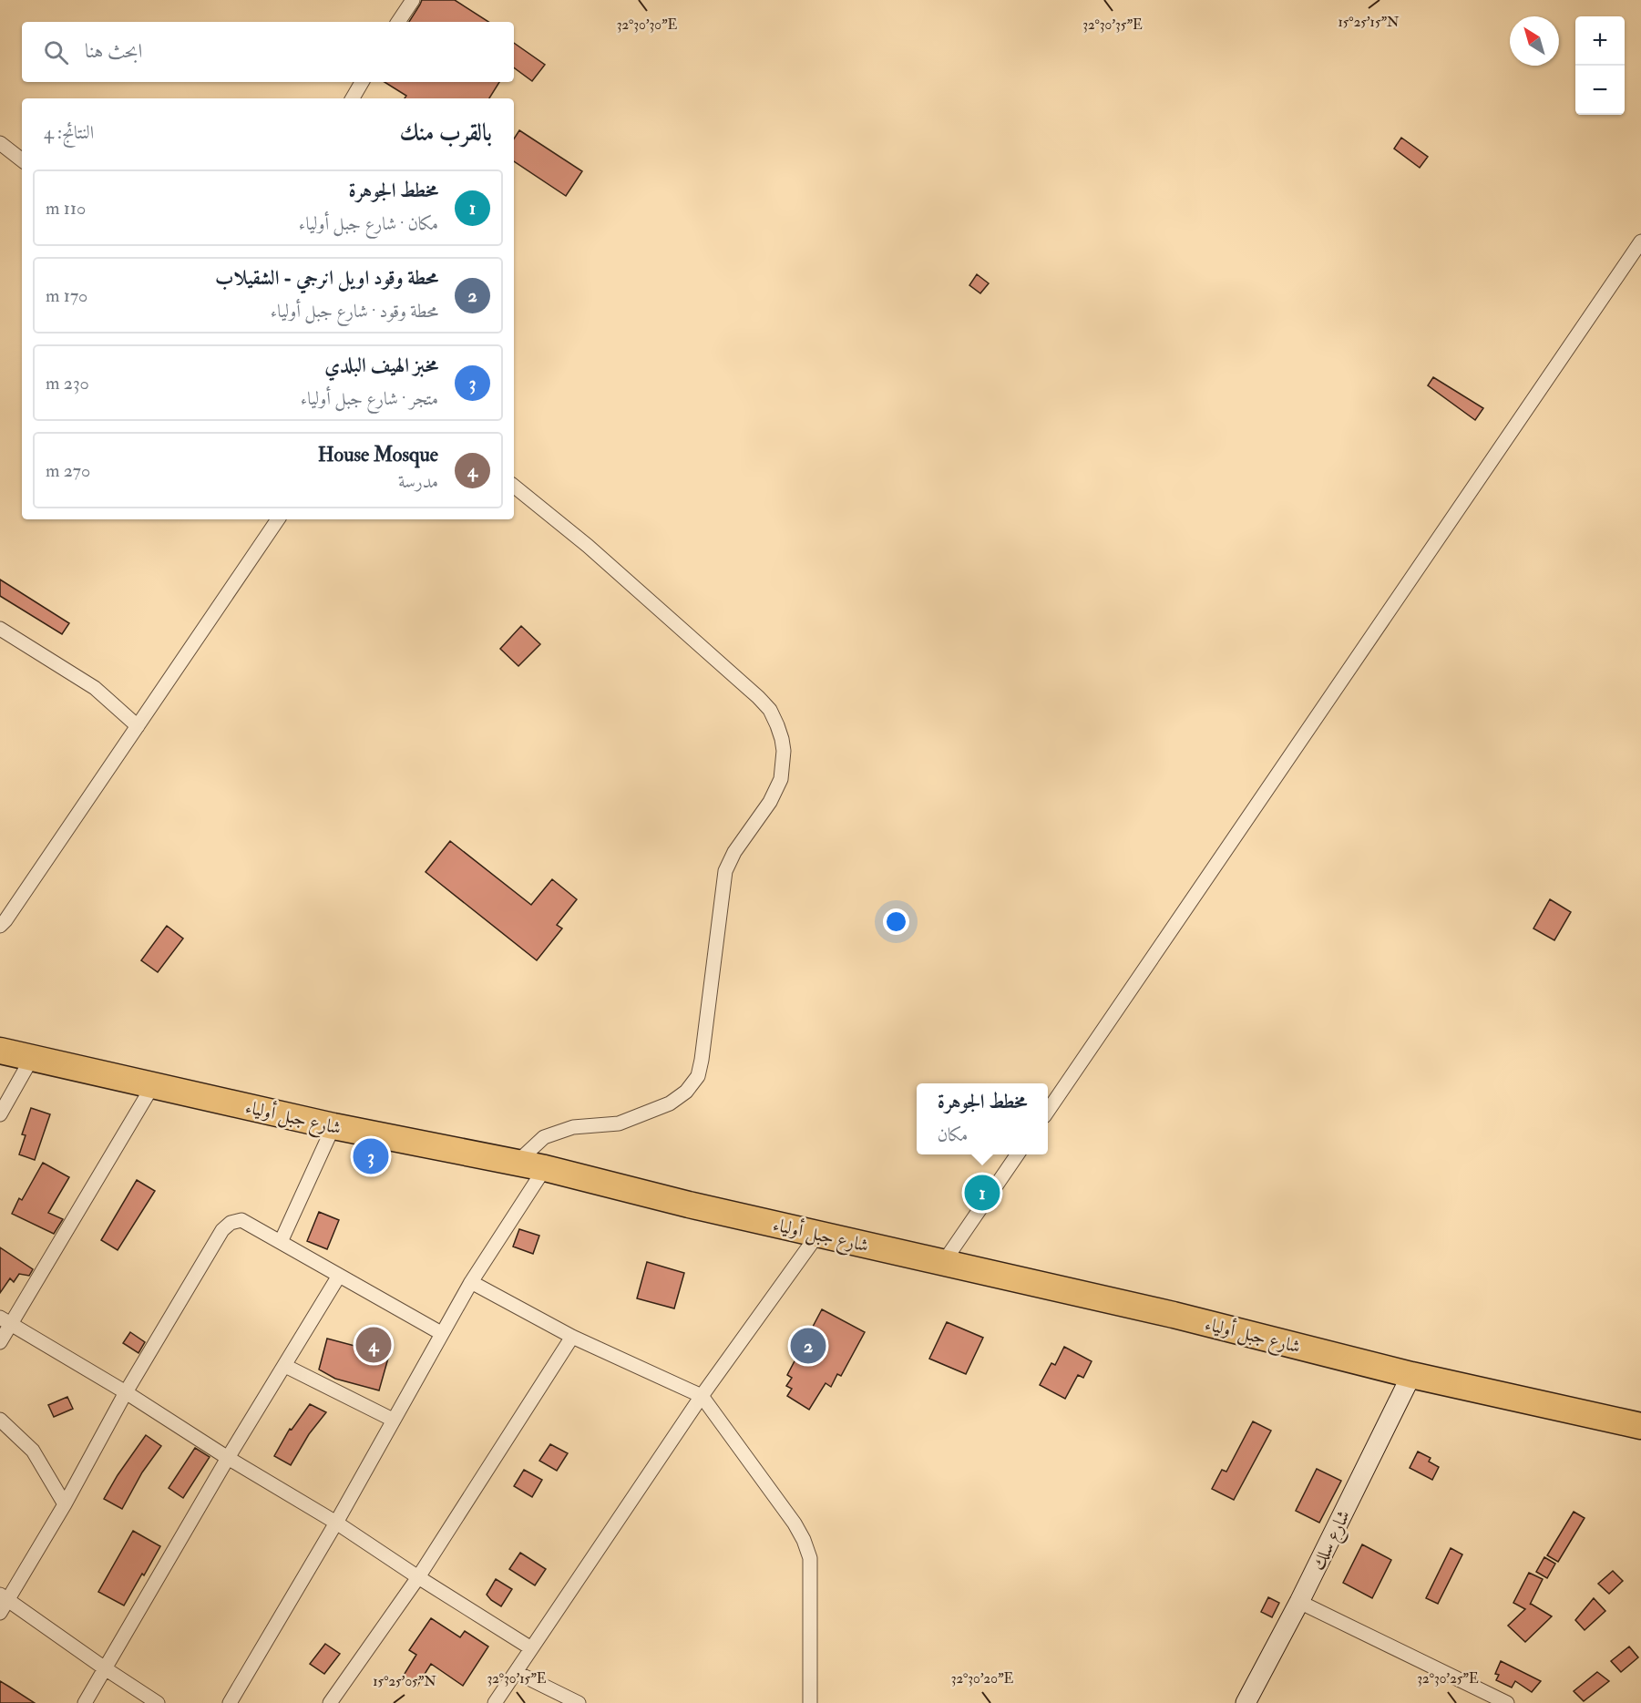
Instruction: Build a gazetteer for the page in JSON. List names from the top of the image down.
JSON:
{
  "streets": {
    "highway": ["شارع جبل أولياء"],
    "street": ["شارع سلك"]
  },
  "crossings": [
    ["شارع جبل أولياء", "شارع سلك"]
  ],
  "north": "top left",
  "page": {
    "map_buttons": ["+", "−"],
    "search": "ابحث هنا",
    "heading": ["بالقرب منك", "النتائج: 4"],
    "list": [
      {
        "mark": "1",
        "name": "مخطط الجوهرة",
        "note": "مكان · شارع جبل أولياء",
        "value": "110 m"
      },
      {
        "mark": "2",
        "name": "محطة وقود اويل انرجي - الشقيلاب",
        "note": "محطة وقود · شارع جبل أولياء",
        "value": "170 m"
      },
      {
        "mark": "3",
        "name": "مخبز الهيف البلدي",
        "note": "متجر · شارع جبل أولياء",
        "value": "230 m"
      },
      {
        "mark": "4",
        "name": "House Mosque",
        "note": "مدرسة",
        "value": "270 m"
      }
    ],
    "popup": ["مخطط الجوهرة", "مكان"],
    "pins": [
      "3",
      "1",
      "4",
      "2"
    ]
  },
  "coordinates": [
    "15°25'15\"N",
    "32°30'30\"E",
    "32°30'35\"E",
    "32°30'15\"E",
    "32°30'20\"E",
    "32°30'25\"E",
    "15°25'05\"N"
  ]
}
